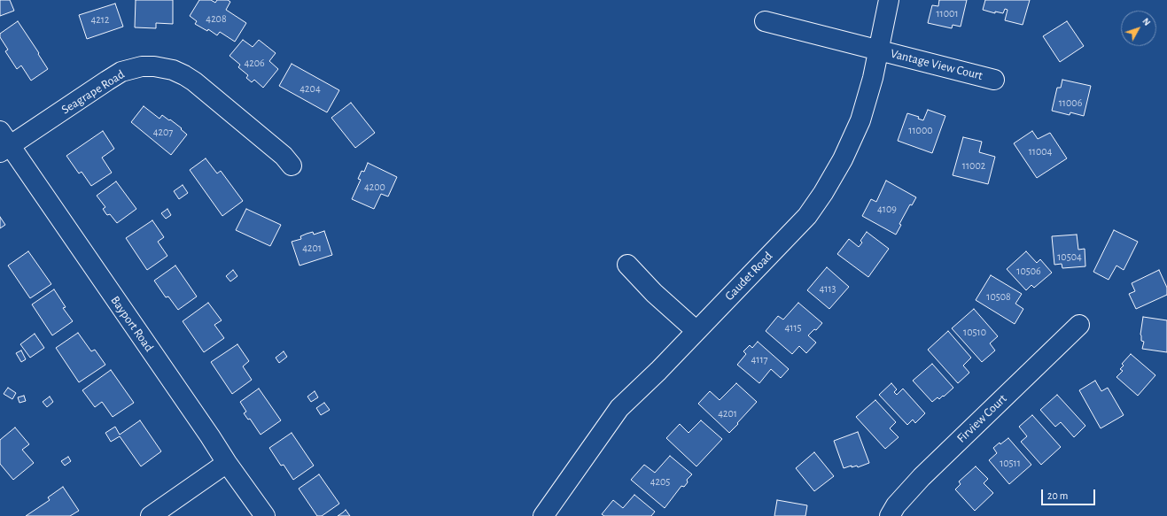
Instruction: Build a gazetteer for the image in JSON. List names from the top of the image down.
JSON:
{
  "streets": {
    "street": [
      "Vantage View Court",
      "Seagrape Road",
      "Gaudet Road",
      "Bayport Road",
      "Firview Court"
    ]
  },
  "crossings": [
    ["Vantage View Court", "Gaudet Road"],
    ["Seagrape Road", "Bayport Road"]
  ],
  "house_numbers": [
    "11001",
    "4208",
    "4212",
    "4206",
    "4204",
    "11006",
    "11000",
    "4207",
    "11004",
    "11002",
    "4200",
    "4109",
    "4201",
    "10504",
    "10506",
    "4113",
    "10508",
    "4115",
    "10510",
    "4117",
    "4201",
    "10511",
    "4205"
  ],
  "scale_bar": "20 m",
  "north": "top right"
}
